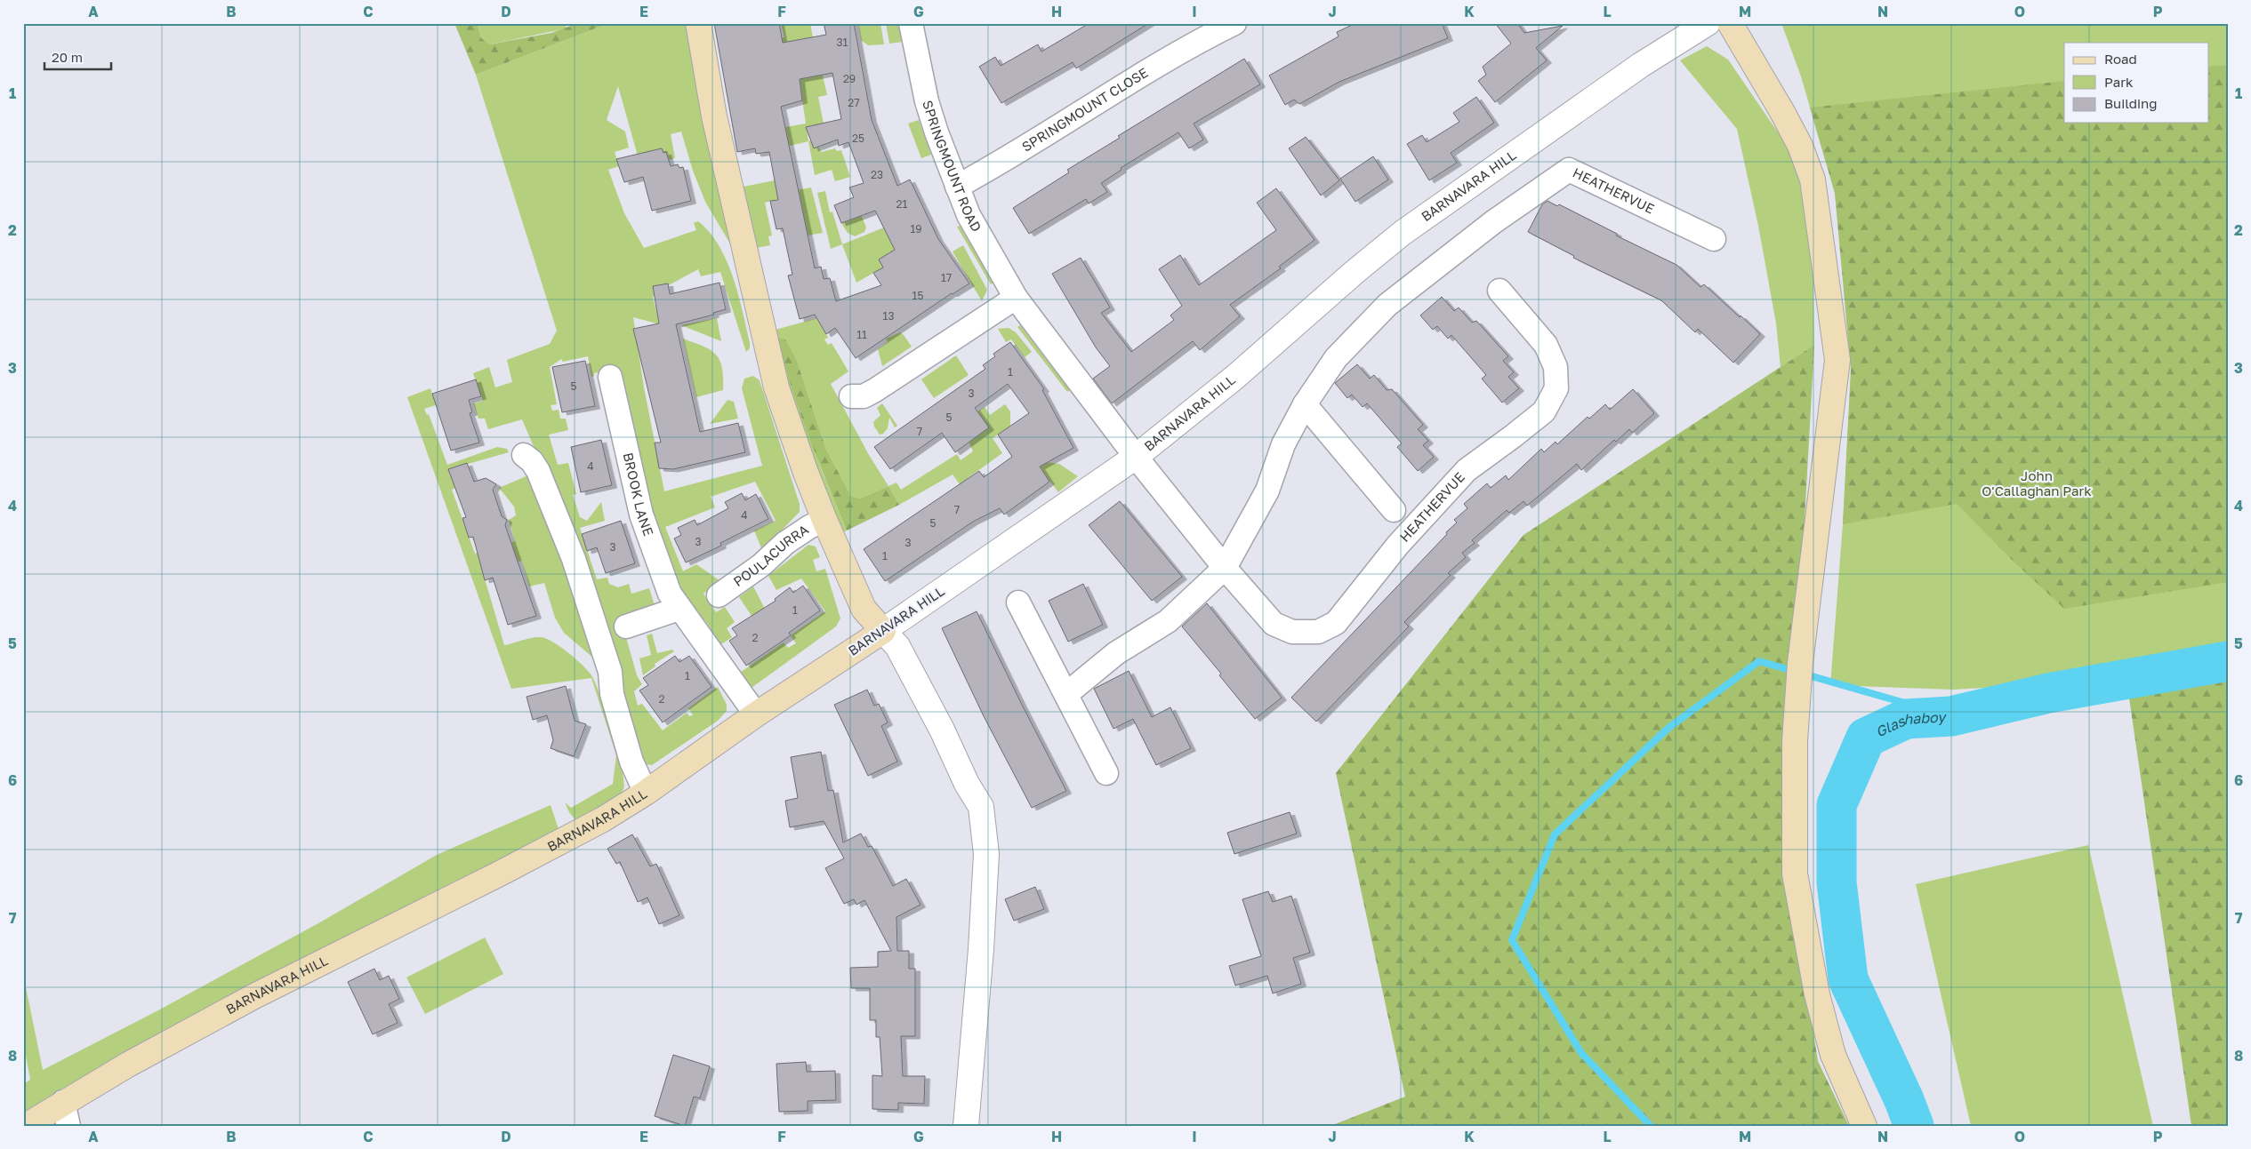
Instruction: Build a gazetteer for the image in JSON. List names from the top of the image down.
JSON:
{
  "streets": {
    "main road": ["BARNAVARA HILL"],
    "street": [
      "SPRINGMOUNT CLOSE",
      "SPRINGMOUNT ROAD",
      "HEATHERVUE",
      "BROOK LANE",
      "POULACURRA"
    ]
  },
  "crossings": [
    ["SPRINGMOUNT CLOSE", "SPRINGMOUNT ROAD"],
    ["SPRINGMOUNT ROAD", "BARNAVARA HILL"],
    ["SPRINGMOUNT ROAD", "HEATHERVUE"],
    ["BARNAVARA HILL", "HEATHERVUE"],
    ["BARNAVARA HILL", "BROOK LANE"]
  ],
  "water": ["Glashaboy"],
  "parks": ["John O'Callaghan Park"],
  "house_numbers": [
    "31",
    "29",
    "27",
    "25",
    "23",
    "21",
    "19",
    "17",
    "15",
    "13",
    "11",
    "1",
    "5",
    "3",
    "5",
    "7",
    "4",
    "7",
    "4",
    "5",
    "3",
    "3",
    "3",
    "1",
    "1",
    "2",
    "1",
    "2"
  ],
  "legend": ["Road", "Park", "Building"],
  "scale_bar": "20 m",
  "grid": {
    "columns": [
      "A",
      "B",
      "C",
      "D",
      "E",
      "F",
      "G",
      "H",
      "I",
      "J",
      "K",
      "L",
      "M",
      "N",
      "O",
      "P"
    ],
    "rows": [
      "1",
      "2",
      "3",
      "4",
      "5",
      "6",
      "7",
      "8"
    ]
  }
}
